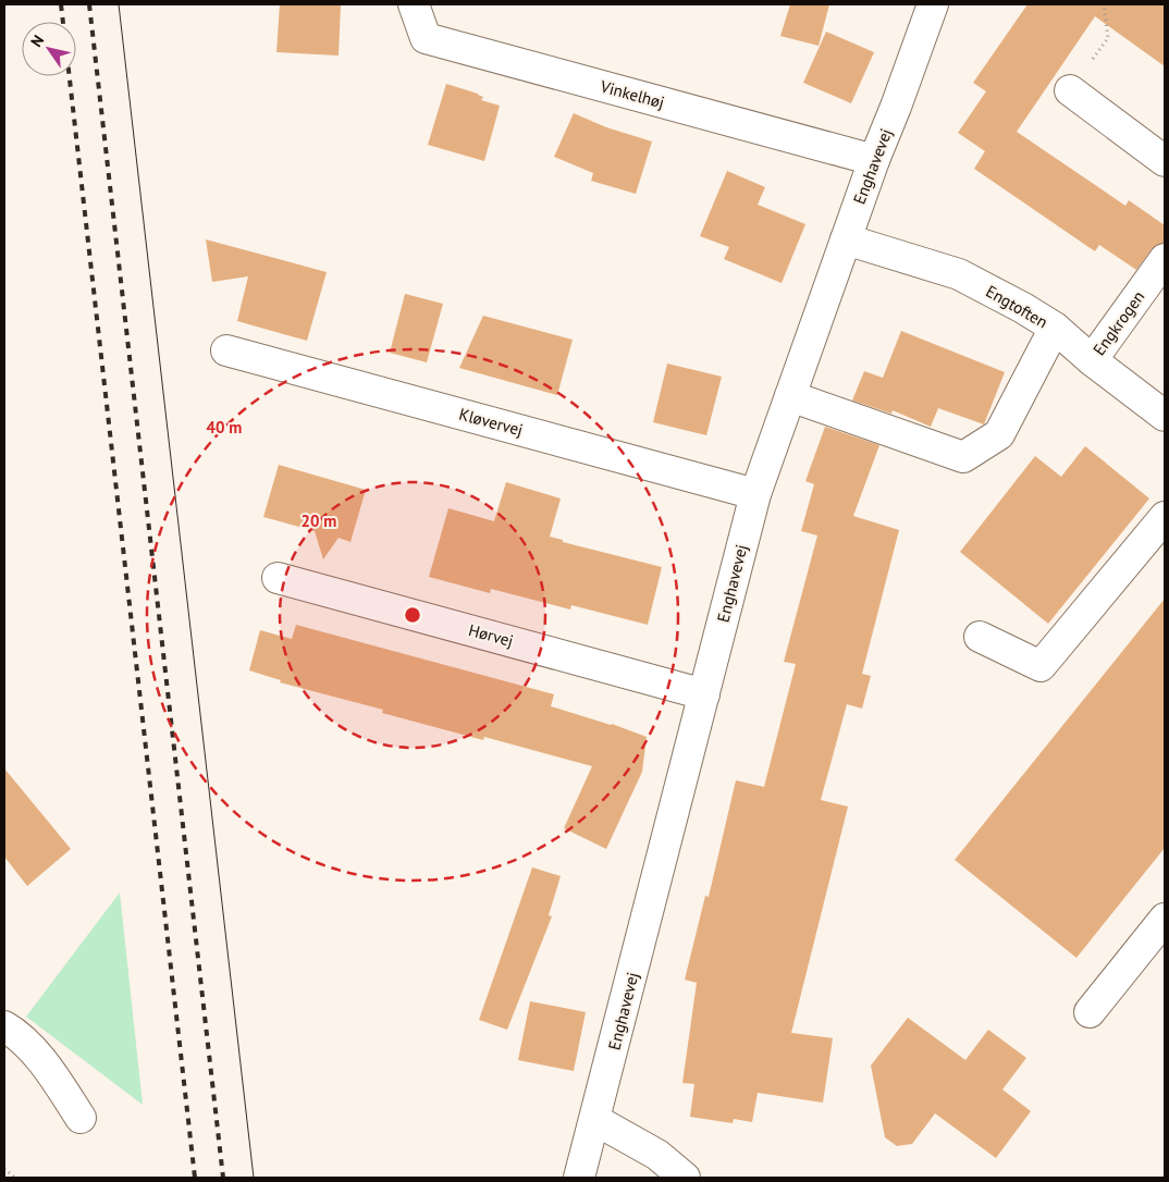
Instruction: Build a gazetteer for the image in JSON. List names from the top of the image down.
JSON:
{
  "streets": {
    "street": [
      "Vinkelhøj",
      "Enghavevej",
      "Engtoften",
      "Engkrogen",
      "Kløvervej",
      "Hørvej"
    ]
  },
  "crossings": [
    ["Vinkelhøj", "Enghavevej"],
    ["Enghavevej", "Engtoften"],
    ["Enghavevej", "Kløvervej"],
    ["Enghavevej", "Hørvej"],
    ["Engtoften", "Engkrogen"]
  ],
  "north": "top left",
  "rings": ["40 m", "20 m"]
}
